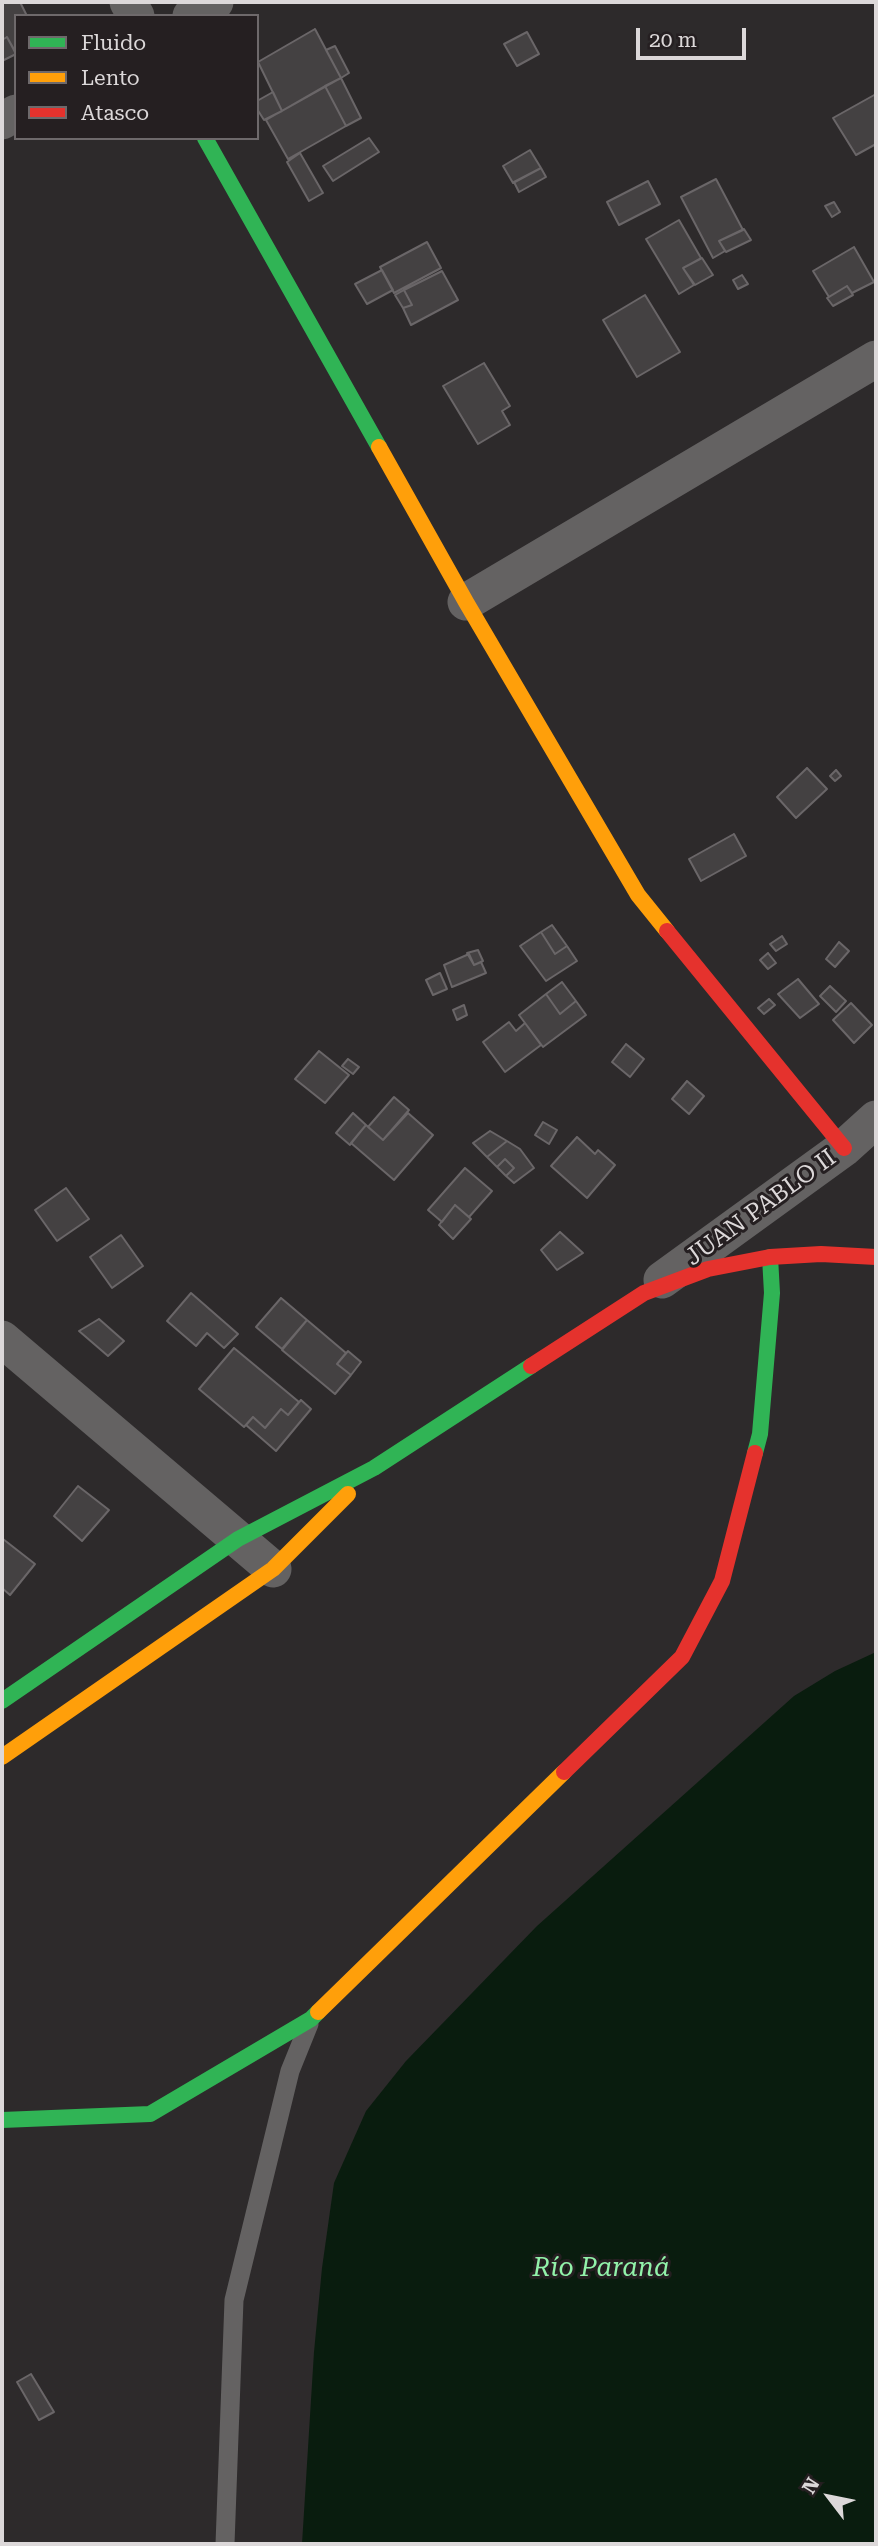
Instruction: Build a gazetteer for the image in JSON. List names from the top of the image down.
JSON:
{
  "streets": {
    "street": ["JUAN PABLO II"]
  },
  "water": ["Río Paraná"],
  "legend": ["Fluido", "Lento", "Atasco"],
  "scale_bar": "20 m",
  "north": "top left"
}
